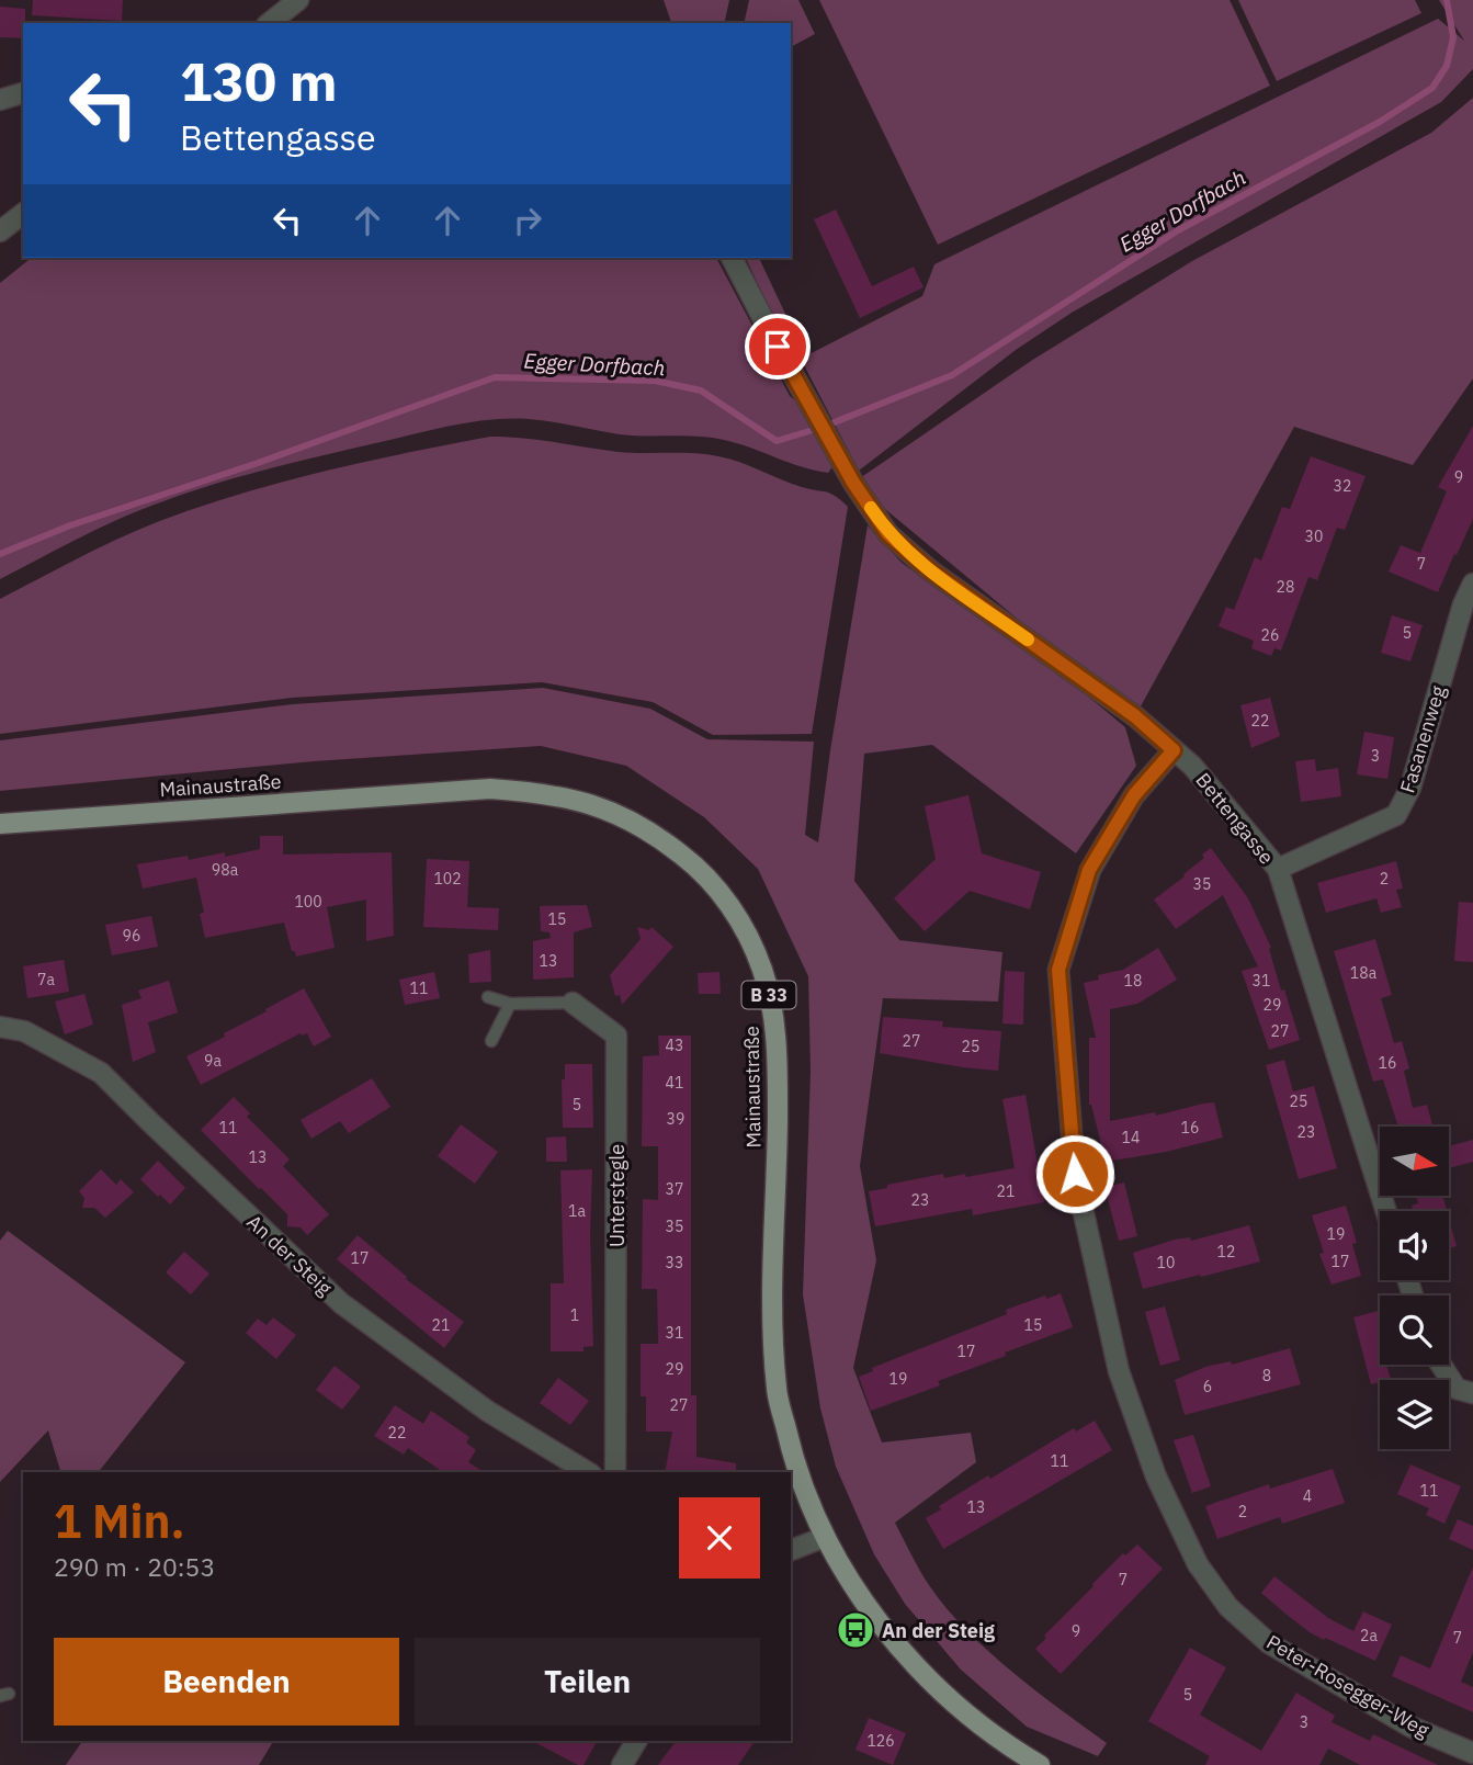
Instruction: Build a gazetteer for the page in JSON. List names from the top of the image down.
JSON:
{
  "streets": {
    "main road": ["Mainaustraße", "B 33"],
    "street": [
      "Fasanenweg",
      "Bettengasse",
      "Unterstegle",
      "An der Steig",
      "Peter-Rosegger-Weg"
    ]
  },
  "crossings": [
    ["Fasanenweg", "Bettengasse"],
    ["Bettengasse", "Peter-Rosegger-Weg"]
  ],
  "water": ["Egger Dorfbach"],
  "places": {
    "bus stop": ["An der Steig"]
  },
  "house_numbers": [
    "9",
    "32",
    "30",
    "7",
    "28",
    "5",
    "26",
    "22",
    "3",
    "98a",
    "102",
    "2",
    "35",
    "100",
    "15",
    "96",
    "13",
    "18a",
    "7a",
    "18",
    "31",
    "11",
    "29",
    "27",
    "27",
    "43",
    "25",
    "9a",
    "16",
    "41",
    "25",
    "5",
    "39",
    "11",
    "16",
    "23",
    "14",
    "13",
    "37",
    "21",
    "23",
    "1a",
    "35",
    "19",
    "12",
    "17",
    "17",
    "33",
    "10",
    "1",
    "21",
    "15",
    "31",
    "17",
    "29",
    "8",
    "19",
    "6",
    "27",
    "22",
    "11",
    "11",
    "4",
    "13",
    "2",
    "7",
    "9",
    "2a",
    "7",
    "5",
    "3",
    "126"
  ],
  "north": "right",
  "page": {
    "turn": ["130 m", "Bettengasse"],
    "heading": ["1 Min.", "290 m · 20:53"],
    "buttons": ["Beenden", "Teilen"]
  }
}
